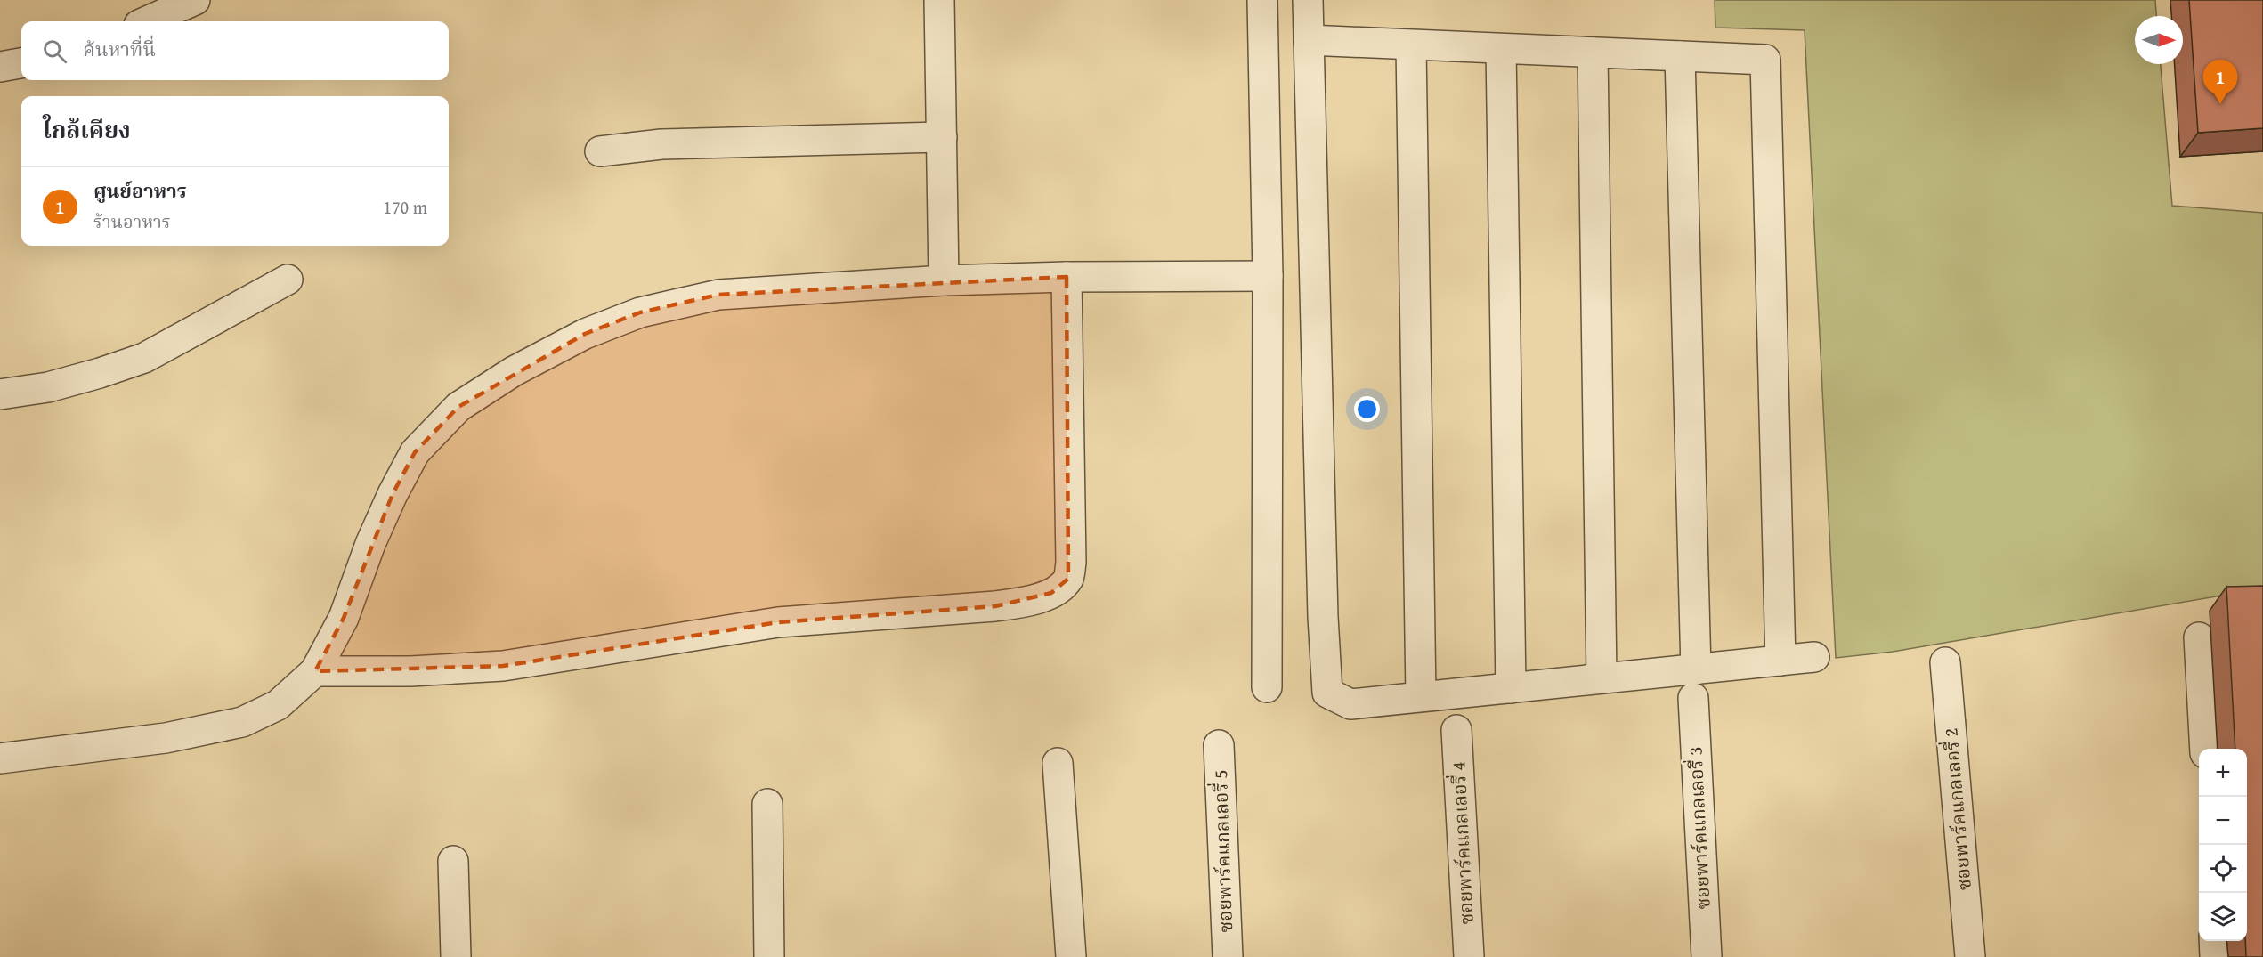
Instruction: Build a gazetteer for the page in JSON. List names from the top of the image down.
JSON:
{
  "streets": {
    "street": [
      "ซอยพาร์คแกลเลอรี่ 2",
      "ซอยพาร์คแกลเลอรี่ 3",
      "ซอยพาร์คแกลเลอรี่ 4",
      "ซอยพาร์คแกลเลอรี่ 5"
    ]
  },
  "north": "right",
  "page": {
    "search": "ค้นหาที่นี่",
    "pins": "1",
    "heading": "ใกล้เคียง",
    "list": [
      {
        "mark": "1",
        "name": "ศูนย์อาหาร",
        "note": "ร้านอาหาร",
        "value": "170 m"
      }
    ],
    "map_buttons": ["+", "−"]
  }
}
